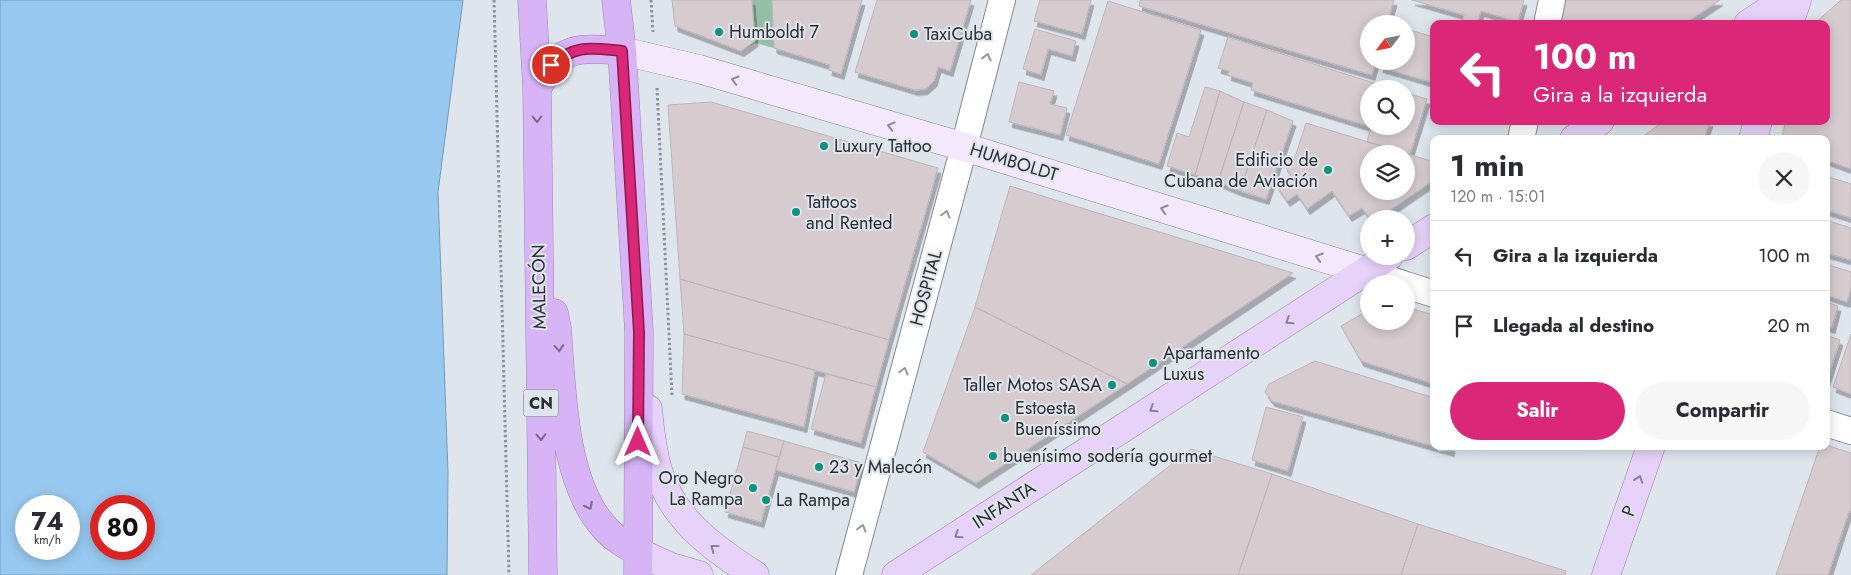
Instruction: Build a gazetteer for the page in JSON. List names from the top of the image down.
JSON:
{
  "streets": {
    "highway": ["MALECÓN", "CN"],
    "main road": ["INFANTA", "P"],
    "street": ["HUMBOLDT", "HOSPITAL"]
  },
  "crossings": [
    ["HUMBOLDT", "HOSPITAL"],
    ["HUMBOLDT", "INFANTA"]
  ],
  "one_way": [
    "HUMBOLDT",
    "HOSPITAL",
    "INFANTA",
    "P"
  ],
  "places": [
    "Humboldt 7",
    "TaxiCuba",
    "Luxury Tattoo",
    "Edificio de Cubana de Aviación",
    "Tattoos and Rented",
    "Apartamento Luxus",
    "Taller Motos SASA",
    "Estoesta Bueníssimo",
    "buenísimo sodería gourmet",
    "23 y Malecón",
    "Oro Negro La Rampa",
    "La Rampa"
  ],
  "north": "bottom left",
  "page": {
    "map_buttons": ["+", "−"],
    "turn": ["100 m", "Gira a la izquierda"],
    "heading": ["1 min", "120 m · 15:01"],
    "list": [
      {
        "name": "Gira a la izquierda",
        "value": "100 m"
      },
      {
        "name": "Llegada al destino",
        "value": "20 m"
      }
    ],
    "buttons": ["Salir", "Compartir"],
    "speed": "74 km/h",
    "limit": "80"
  }
}
